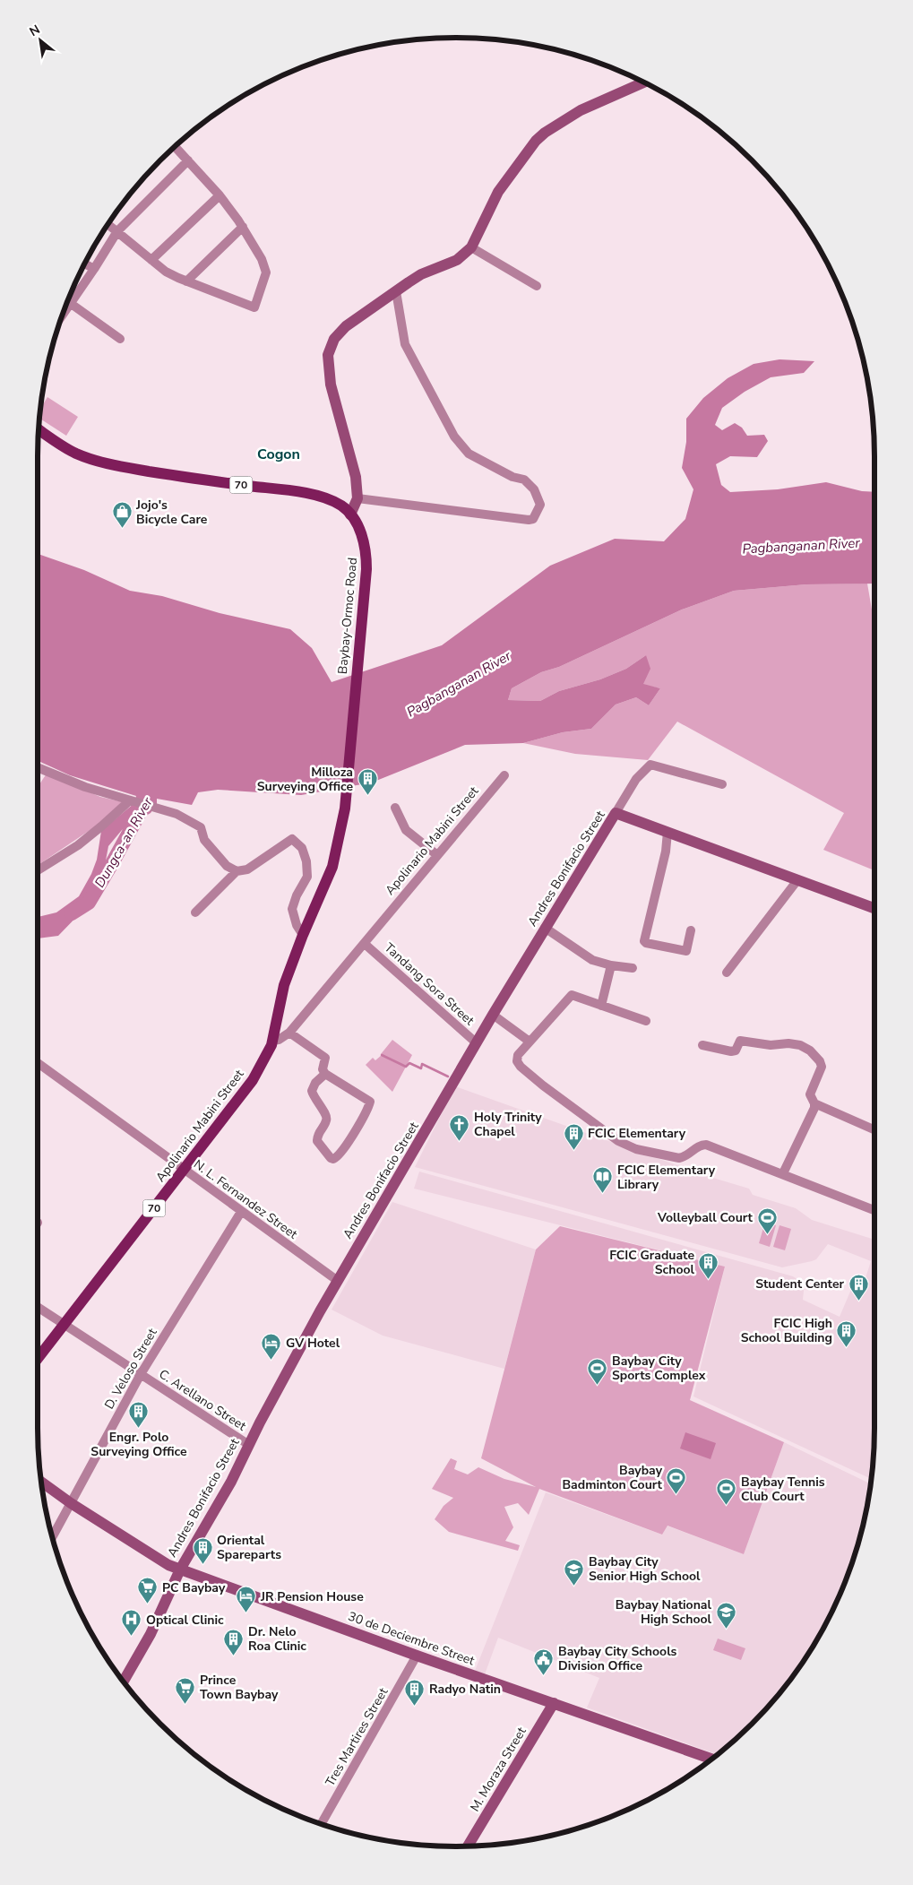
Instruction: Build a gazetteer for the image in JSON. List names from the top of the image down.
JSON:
{
  "streets": {
    "main road": ["70", "Baybay-Ormoc Road", "Apolinario Mabini Street"],
    "street": [
      "Andres Bonifacio Street",
      "Tandang Sora Street",
      "N. L. Fernandez Street",
      "D. Veloso Street",
      "C. Arellano Street",
      "30 de Deciembre Street",
      "Tres Martires Street",
      "M. Moraza Street"
    ]
  },
  "crossings": [
    ["Baybay-Ormoc Road", "Apolinario Mabini Street"],
    ["Apolinario Mabini Street", "Tandang Sora Street"],
    ["Apolinario Mabini Street", "N. L. Fernandez Street"],
    ["Apolinario Mabini Street", "C. Arellano Street"],
    ["Andres Bonifacio Street", "Tandang Sora Street"],
    ["Andres Bonifacio Street", "N. L. Fernandez Street"],
    ["Andres Bonifacio Street", "C. Arellano Street"],
    ["Andres Bonifacio Street", "30 de Deciembre Street"],
    ["N. L. Fernandez Street", "D. Veloso Street"],
    ["D. Veloso Street", "C. Arellano Street"],
    ["D. Veloso Street", "30 de Deciembre Street"],
    ["30 de Deciembre Street", "Tres Martires Street"],
    ["30 de Deciembre Street", "M. Moraza Street"]
  ],
  "districts": ["Cogon"],
  "water": ["Pagbanganan River", "Dungca-an River"],
  "places": {
    "shop": ["Jojo's Bicycle Care"],
    "building": [
      "Milloza Surveying Office",
      "FCIC Elementary",
      "FCIC Graduate School",
      "Student Center",
      "FCIC High School Building",
      "Engr. Polo Surveying Office",
      "Oriental Spareparts",
      "Dr. Nelo Roa Clinic",
      "Radyo Natin"
    ],
    "church": ["Holy Trinity Chapel"],
    "library": ["FCIC Elementary Library"],
    "sports": [
      "Volleyball Court",
      "Baybay City Sports Complex",
      "Baybay Badminton Court",
      "Baybay Tennis Club Court"
    ],
    "hotel": ["GV Hotel", "JR Pension House"],
    "school or university": ["Baybay City Senior High School", "Baybay National High School"],
    "supermarket": ["PC Baybay", "Prince Town Baybay"],
    "hospital": ["Optical Clinic"],
    "public building": ["Baybay City Schools Division Office"]
  },
  "north": "top left"
}
